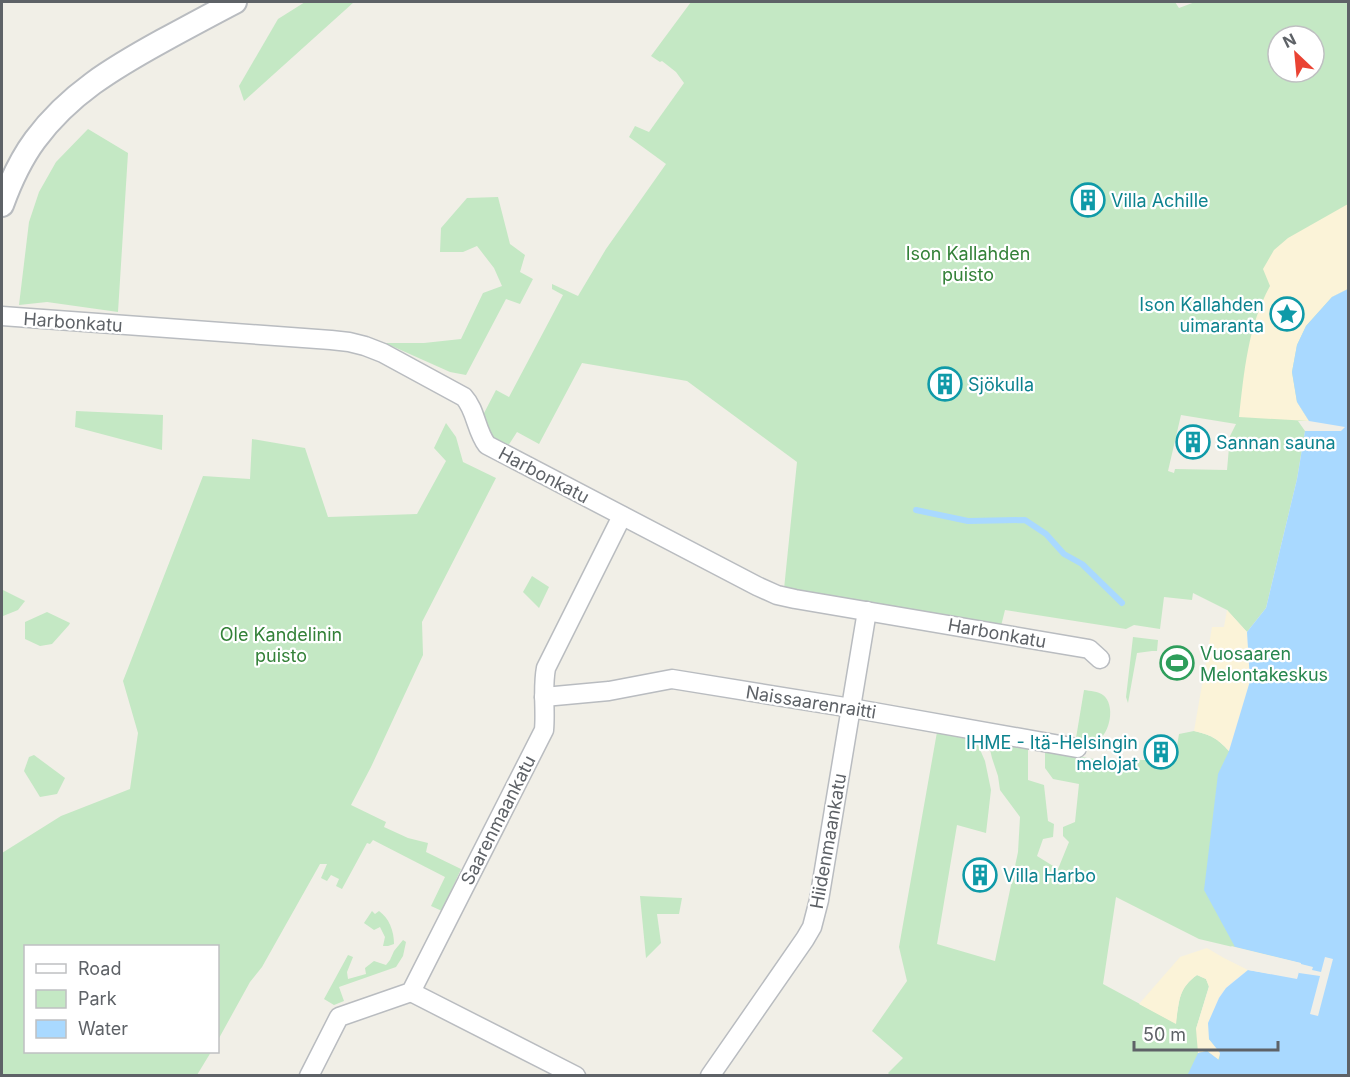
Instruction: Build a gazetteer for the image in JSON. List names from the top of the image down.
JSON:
{
  "streets": {
    "street": [
      "Harbonkatu",
      "Naissaarenraitti",
      "Saarenmaankatu",
      "Hiidenmaankatu"
    ]
  },
  "crossings": [
    ["Harbonkatu", "Saarenmaankatu"],
    ["Harbonkatu", "Hiidenmaankatu"],
    ["Naissaarenraitti", "Saarenmaankatu"],
    ["Naissaarenraitti", "Hiidenmaankatu"]
  ],
  "parks": ["Ison Kallahden puisto", "Ole Kandelinin puisto"],
  "places": {
    "building": [
      "Villa Achille",
      "Sjökulla",
      "Sannan sauna",
      "IHME - Itä-Helsingin melojat",
      "Villa Harbo"
    ],
    "place": ["Ison Kallahden uimaranta"],
    "sports": ["Vuosaaren Melontakeskus"]
  },
  "legend": ["Road", "Park", "Water"],
  "scale_bar": "50 m",
  "north": "top left"
}
